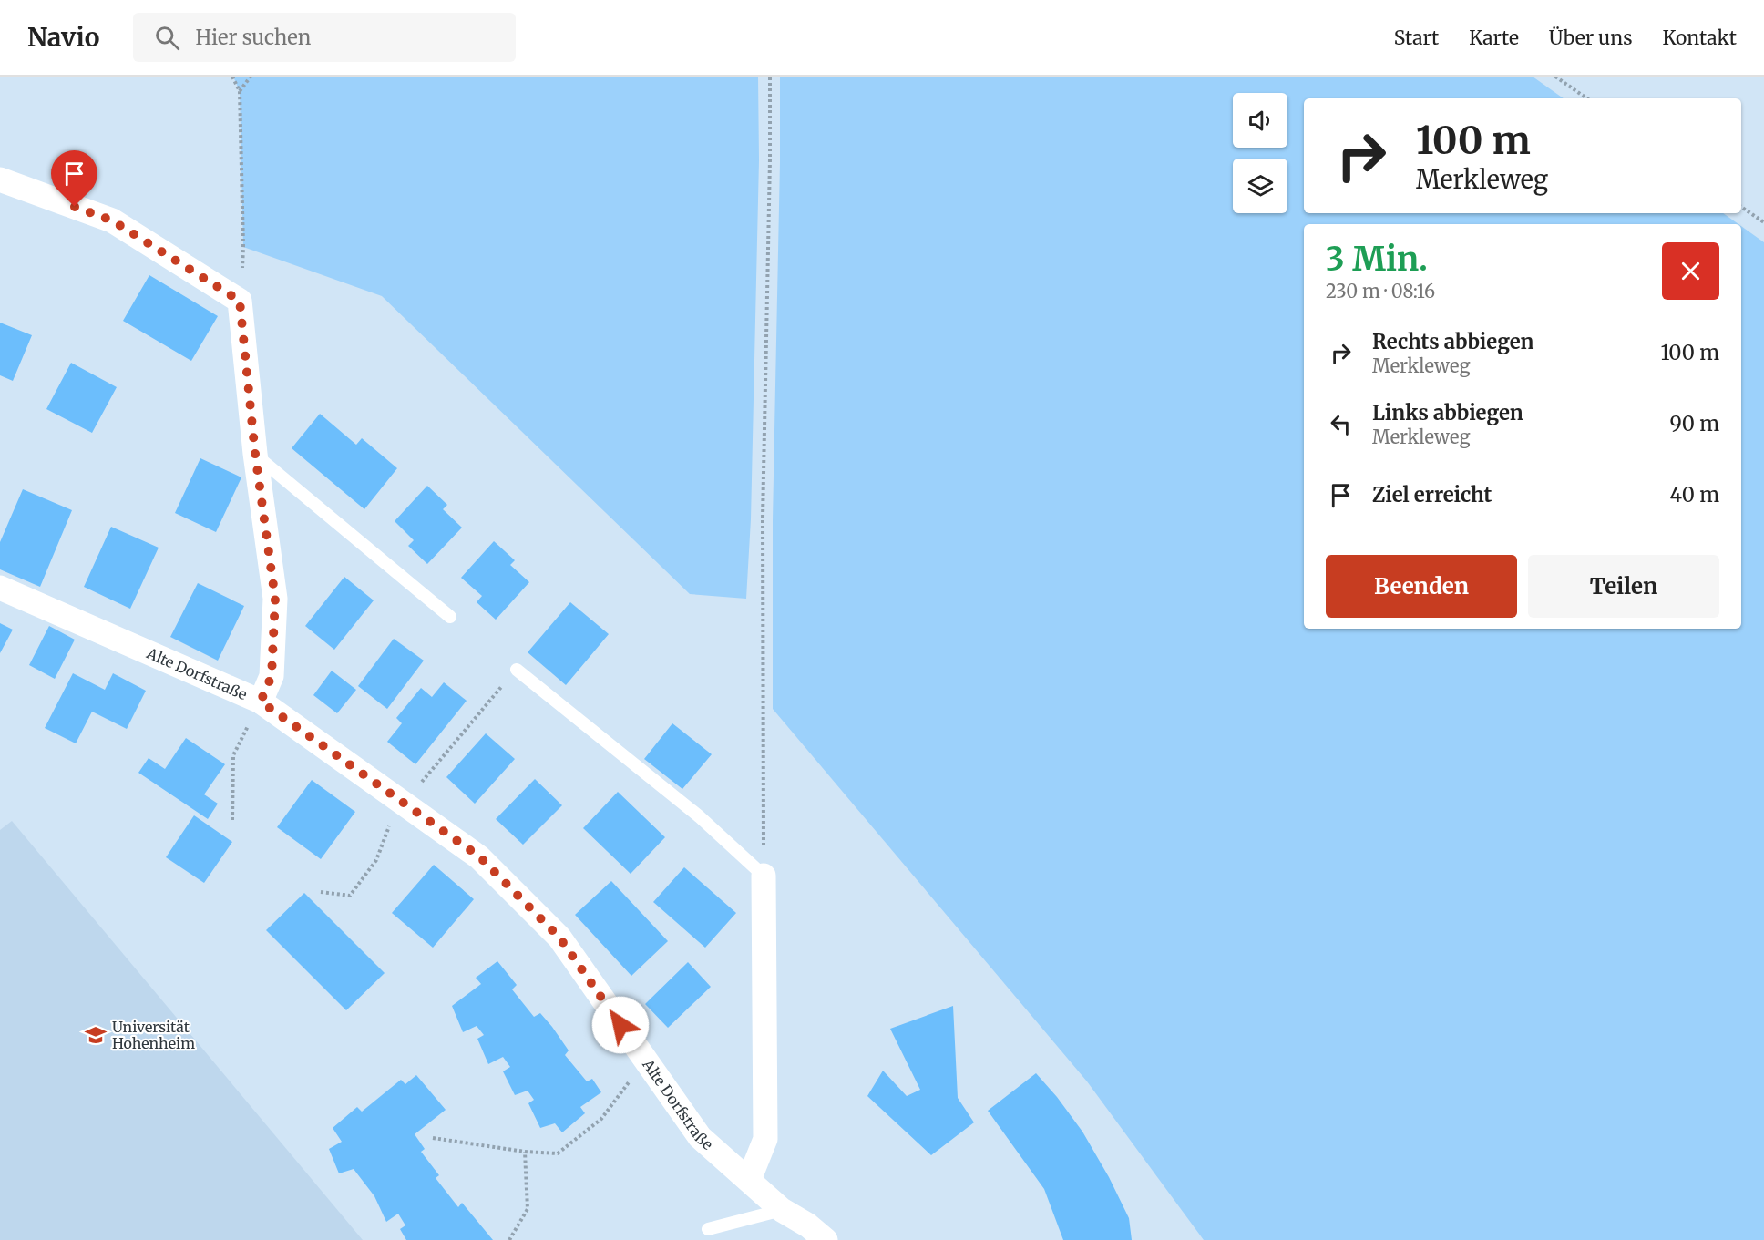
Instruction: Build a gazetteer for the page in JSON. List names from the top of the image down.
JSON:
{
  "streets": {
    "street": ["Alte Dorfstraße"]
  },
  "places": {
    "school or university": ["Universität Hohenheim"]
  },
  "page": {
    "header": "Navio",
    "search": "Hier suchen",
    "nav": [
      "Start",
      "Karte",
      "Über uns",
      "Kontakt"
    ],
    "turn": ["100 m", "Merkleweg"],
    "heading": ["3 Min.", "230 m · 08:16"],
    "list": [
      {
        "name": "Rechts abbiegen",
        "note": "Merkleweg",
        "value": "100 m"
      },
      {
        "name": "Links abbiegen",
        "note": "Merkleweg",
        "value": "90 m"
      },
      {
        "name": "Ziel erreicht",
        "value": "40 m"
      }
    ],
    "buttons": ["Beenden", "Teilen"]
  }
}
